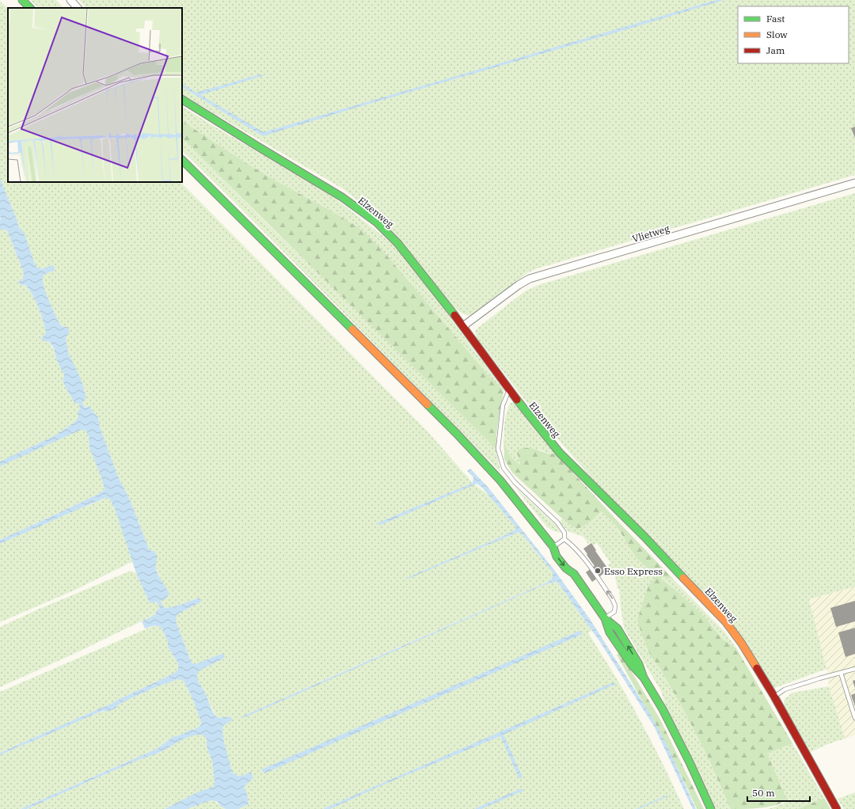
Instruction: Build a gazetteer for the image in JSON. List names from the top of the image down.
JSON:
{
  "streets": {
    "street": ["Elzenweg", "Vlietweg"]
  },
  "crossings": [
    ["Elzenweg", "Vlietweg"]
  ],
  "places": ["Esso Express"],
  "legend": ["Fast", "Slow", "Jam"],
  "scale_bar": "50 m"
}
